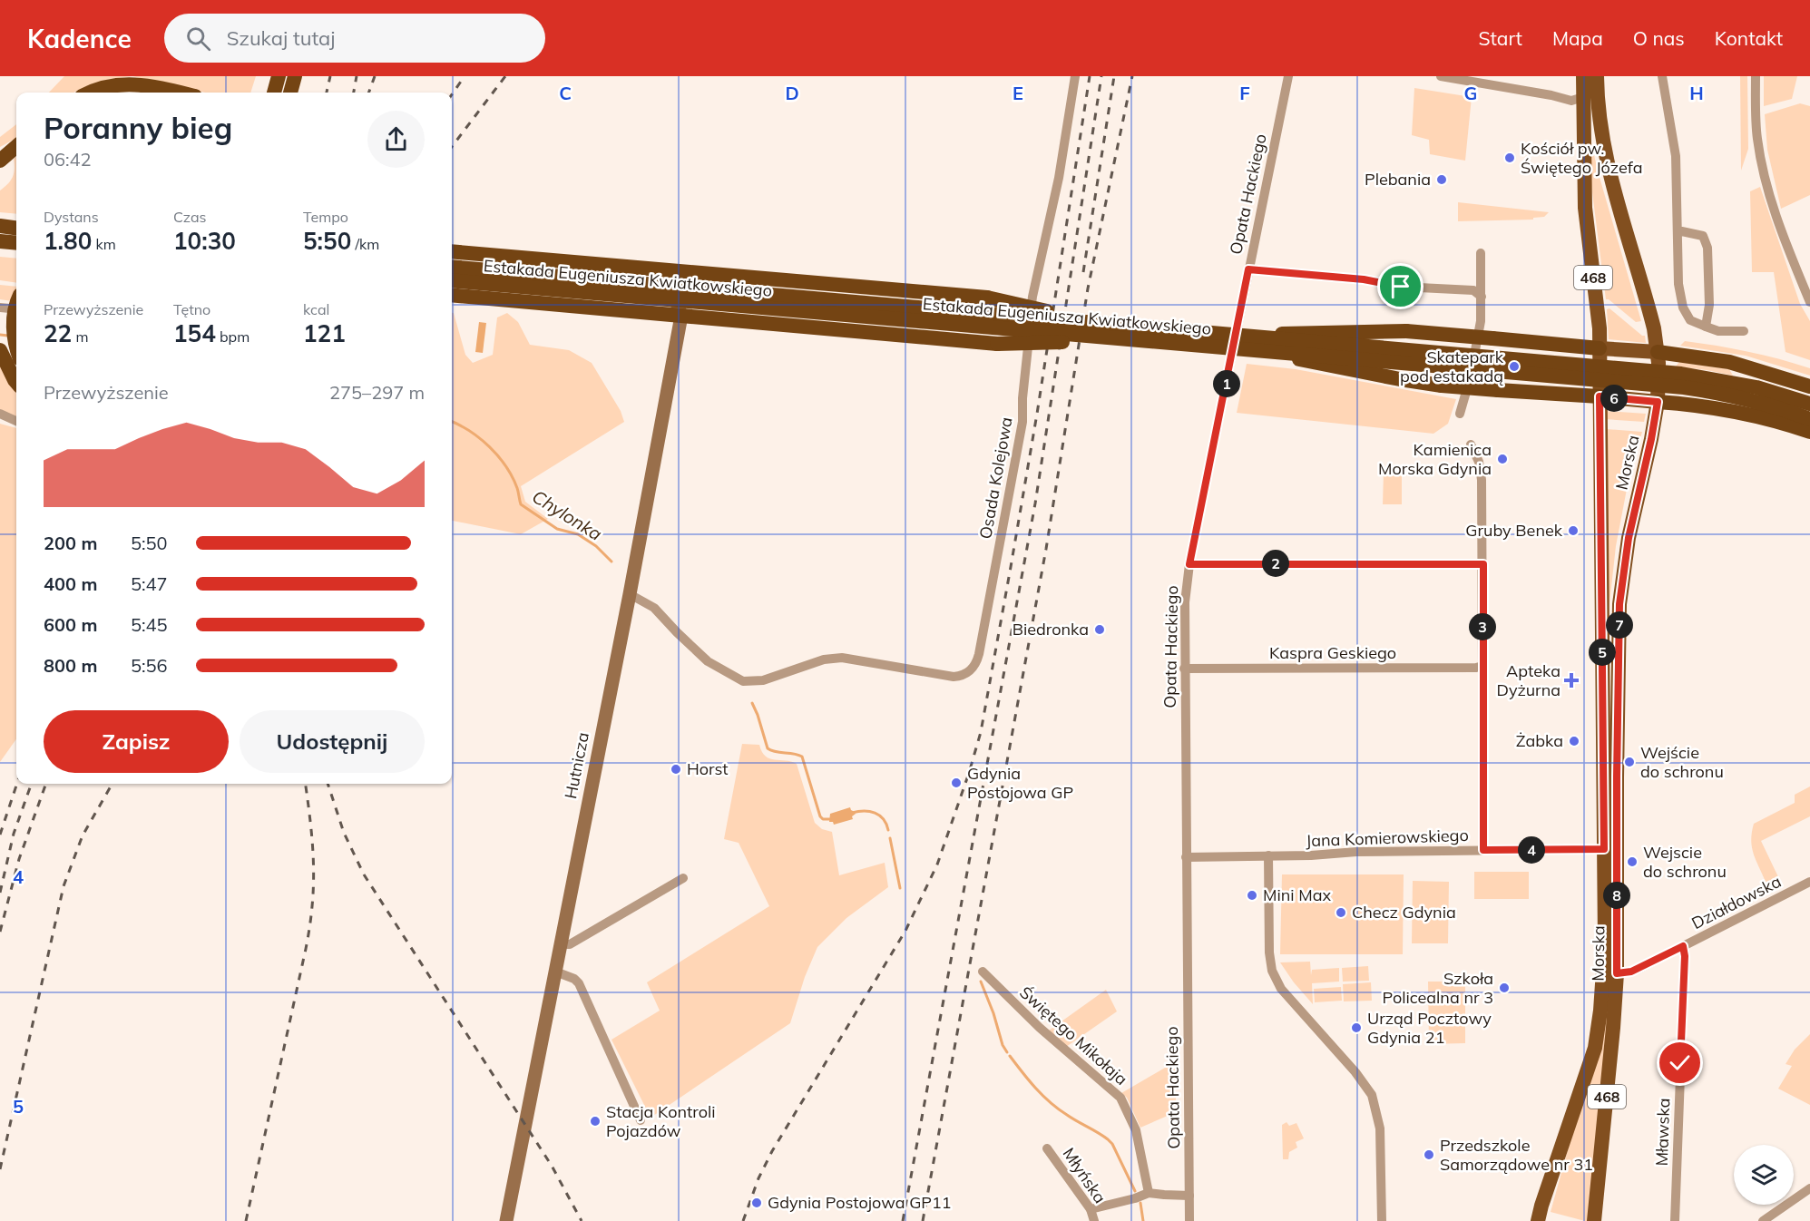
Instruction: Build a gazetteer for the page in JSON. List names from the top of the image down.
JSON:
{
  "streets": {
    "highway": ["Estakada Eugeniusza Kwiatkowskiego"],
    "main road": ["468", "Morska", "Hutnicza"],
    "street": [
      "Opata Hackiego",
      "Osada Kolejowa",
      "Kaspra Geskiego",
      "Jana Komierowskiego",
      "Działdowska",
      "Świętego Mikołaja",
      "Mławska",
      "Młyńska"
    ]
  },
  "crossings": [
    ["Opata Hackiego", "Kaspra Geskiego"],
    ["Opata Hackiego", "Jana Komierowskiego"],
    ["Morska", "Jana Komierowskiego"],
    ["Morska", "Działdowska"],
    ["Osada Kolejowa", "Hutnicza"],
    ["Działdowska", "Mławska"]
  ],
  "water": ["Chylonka"],
  "places": {
    "other": [
      "Kościół pw. Świętego Józefa",
      "Plebania",
      "Skatepark pod estakadą",
      "Kamienica Morska Gdynia",
      "Gruby Benek",
      "Biedronka",
      "Żabka",
      "Wejście do schronu",
      "Horst",
      "Gdynia Postojowa GP",
      "Wejscie do schronu",
      "Mini Max",
      "Checz Gdynia",
      "Szkoła Policealna nr 3",
      "Urząd Pocztowy Gdynia 21",
      "Stacja Kontroli Pojazdów",
      "Przedszkole Samorządowe nr 31",
      "Gdynia Postojowa GP11"
    ],
    "health": ["Apteka Dyżurna"]
  },
  "page": {
    "header": "Kadence",
    "search": "Szukaj tutaj",
    "nav": [
      "Start",
      "Mapa",
      "O nas",
      "Kontakt"
    ],
    "heading": ["Poranny bieg", "06:42"],
    "stats": [
      ["Dystans", "1.80 km"],
      ["Czas", "10:30"],
      ["Tempo", "5:50 /km"],
      ["Przewyższenie", "22 m"],
      ["Tętno", "154 bpm"],
      ["kcal", "121"]
    ],
    "pins": [
      "1",
      "6",
      "2",
      "7",
      "3",
      "5",
      "4",
      "8"
    ],
    "chart": ["Przewyższenie", "275–297 m"],
    "list": [
      {
        "name": "200 m",
        "note": "5:50"
      },
      {
        "name": "400 m",
        "note": "5:47"
      },
      {
        "name": "600 m",
        "note": "5:45"
      },
      {
        "name": "800 m",
        "note": "5:56"
      }
    ],
    "buttons": ["Zapisz", "Udostępnij"]
  },
  "grid": {
    "columns": [
      "C",
      "D",
      "E",
      "F",
      "G",
      "H"
    ],
    "rows": ["4", "5"]
  }
}
